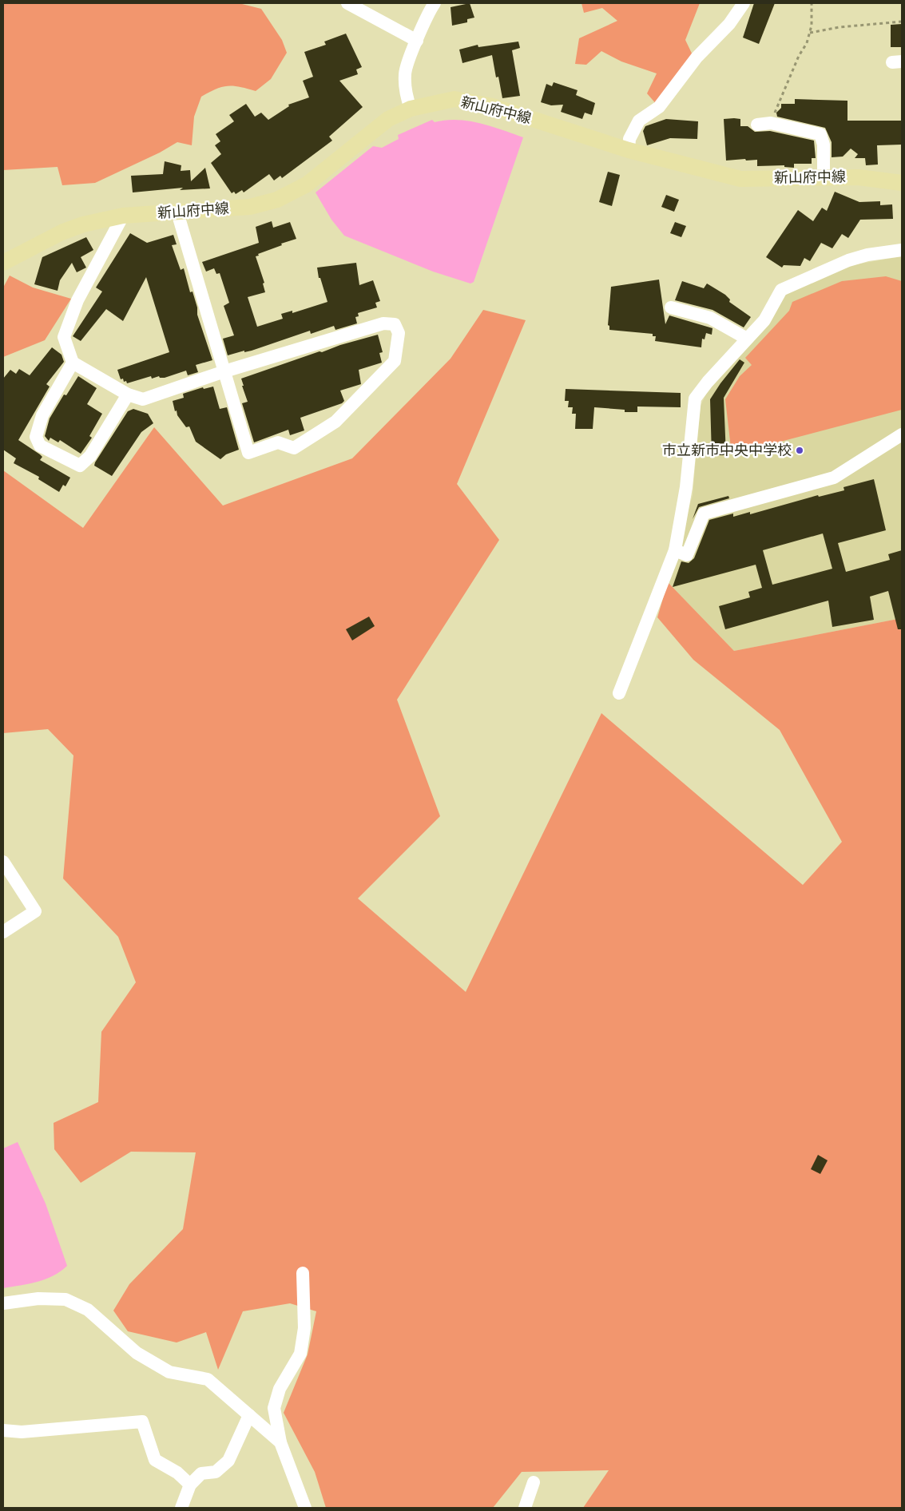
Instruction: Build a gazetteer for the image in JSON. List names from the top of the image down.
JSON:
{
  "streets": {
    "main road": ["新山府中線"]
  },
  "places": ["市立新市中央中学校"]
}
